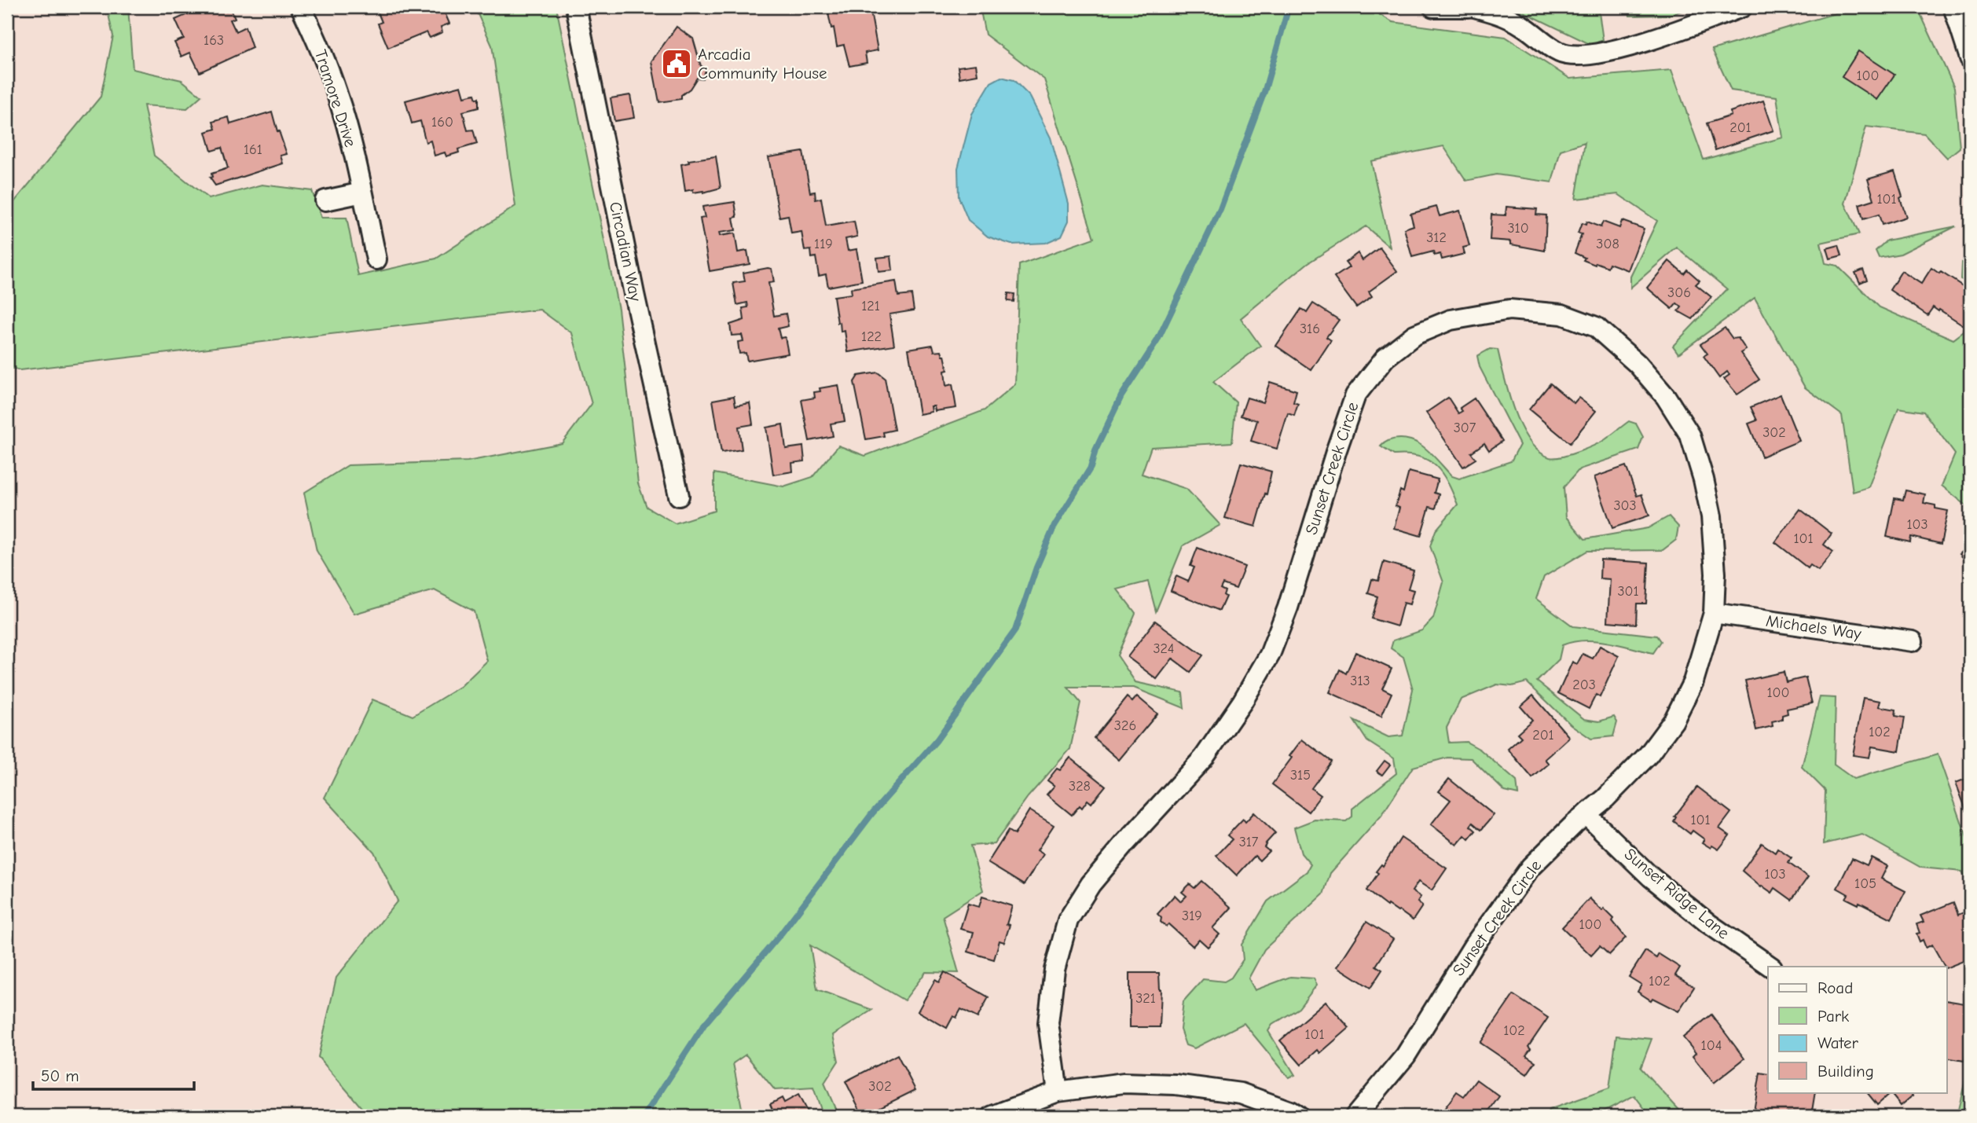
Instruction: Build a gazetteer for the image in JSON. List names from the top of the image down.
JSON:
{
  "streets": {
    "street": [
      "Tramore Drive",
      "Circadian Way",
      "Sunset Creek Circle",
      "Michaels Way",
      "Sunset Ridge Lane"
    ]
  },
  "crossings": [
    ["Sunset Creek Circle", "Michaels Way"],
    ["Sunset Creek Circle", "Sunset Ridge Lane"]
  ],
  "places": {
    "public building": ["Arcadia Community House"]
  },
  "house_numbers": [
    "163",
    "100",
    "160",
    "201",
    "161",
    "101",
    "310",
    "312",
    "119",
    "308",
    "306",
    "121",
    "316",
    "122",
    "307",
    "302",
    "303",
    "103",
    "101",
    "301",
    "324",
    "313",
    "203",
    "100",
    "326",
    "102",
    "201",
    "315",
    "328",
    "101",
    "317",
    "103",
    "105",
    "319",
    "100",
    "102",
    "321",
    "102",
    "101",
    "104",
    "302"
  ],
  "legend": [
    "Road",
    "Park",
    "Water",
    "Building"
  ],
  "scale_bar": "50 m"
}
